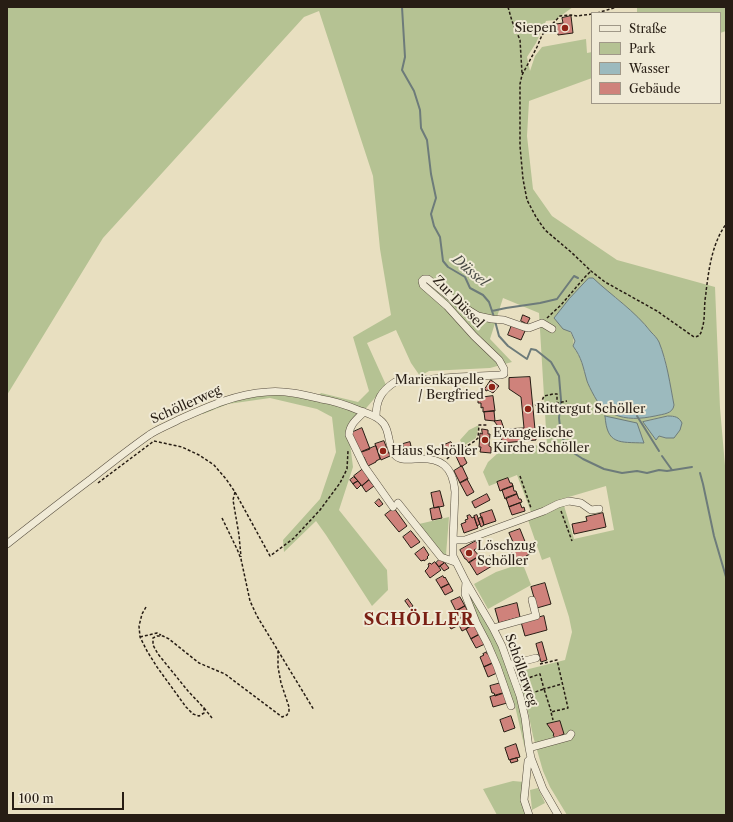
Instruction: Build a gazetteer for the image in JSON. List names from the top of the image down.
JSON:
{
  "streets": {
    "street": ["Zur Düssel", "Schöllerweg"]
  },
  "crossings": [
    ["Zur Düssel", "Schöllerweg"]
  ],
  "districts": ["SCHÖLLER"],
  "water": ["Düssel"],
  "places": [
    "Siepen",
    "Marienkapelle / Bergfried",
    "Rittergut Schöller",
    "Evangelische Kirche Schöller",
    "Haus Schöller",
    "Löschzug Schöller"
  ],
  "legend": [
    "Straße",
    "Park",
    "Wasser",
    "Gebäude"
  ],
  "scale_bar": "100 m"
}
